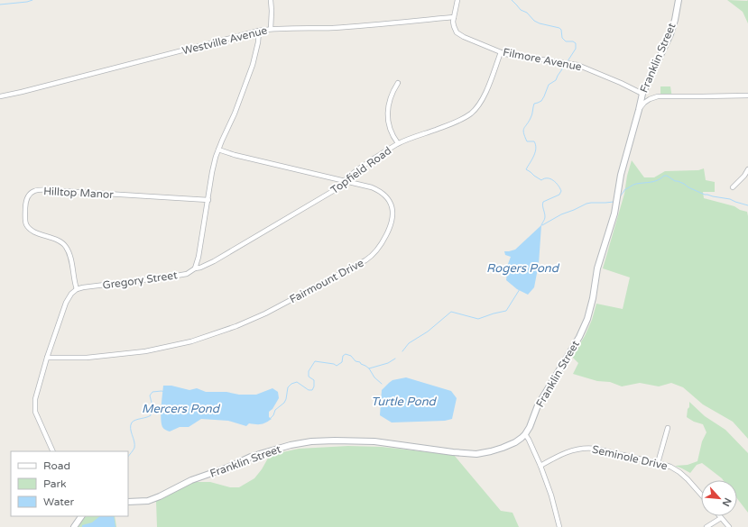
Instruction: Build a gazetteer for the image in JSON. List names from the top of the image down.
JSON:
{
  "streets": {
    "main road": ["Franklin Street"],
    "street": [
      "Westville Avenue",
      "Filmore Avenue",
      "Topfield Road",
      "Hilltop Manor",
      "Gregory Street",
      "Fairmount Drive",
      "Seminole Drive"
    ]
  },
  "crossings": [
    ["Westville Avenue", "Filmore Avenue"],
    ["Franklin Street", "Filmore Avenue"],
    ["Filmore Avenue", "Topfield Road"],
    ["Topfield Road", "Gregory Street"],
    ["Topfield Road", "Fairmount Drive"],
    ["Hilltop Manor", "Gregory Street"]
  ],
  "water": ["Rogers Pond", "Turtle Pond", "Mercers Pond"],
  "legend": ["Road", "Park", "Water"],
  "north": "bottom right"
}
